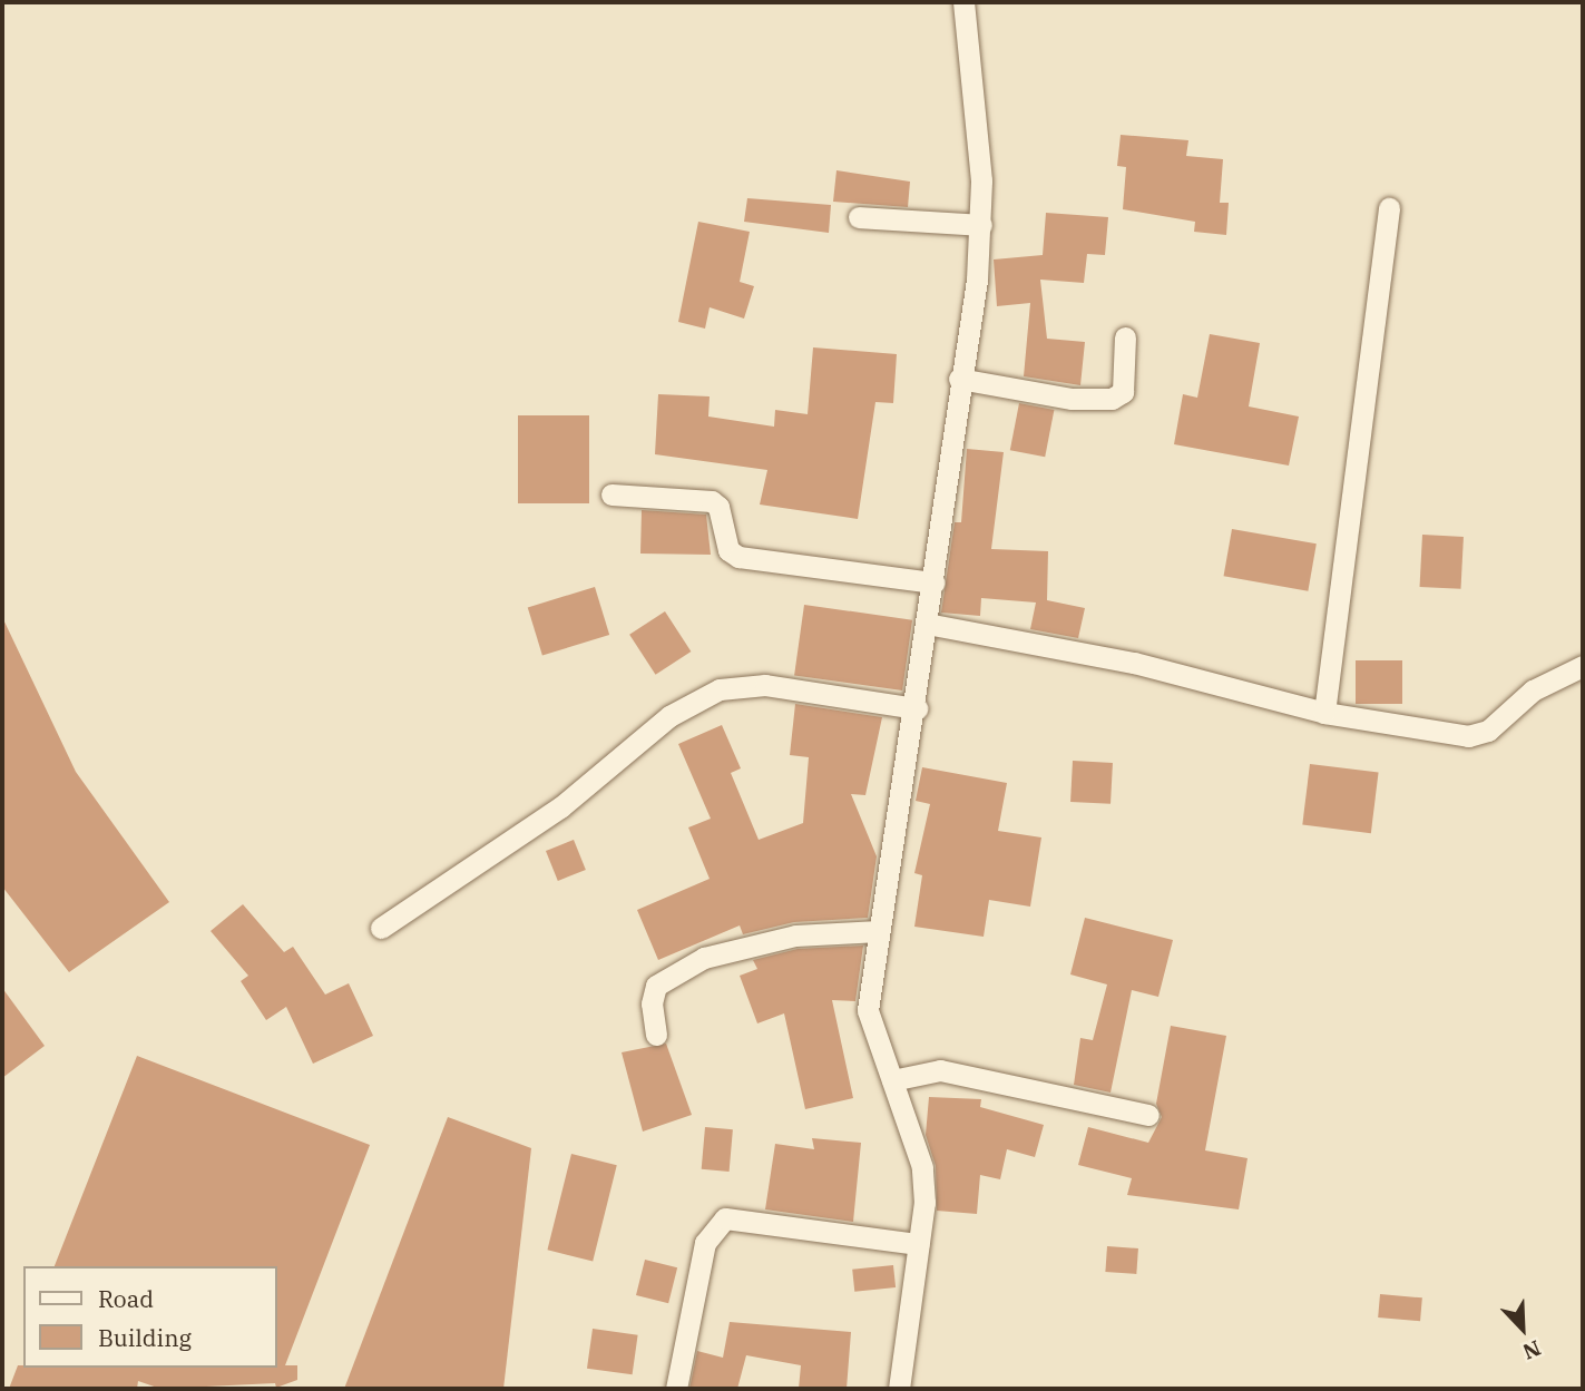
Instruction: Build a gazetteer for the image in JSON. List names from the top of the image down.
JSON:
{
  "legend": ["Road", "Building"],
  "north": "bottom right"
}
